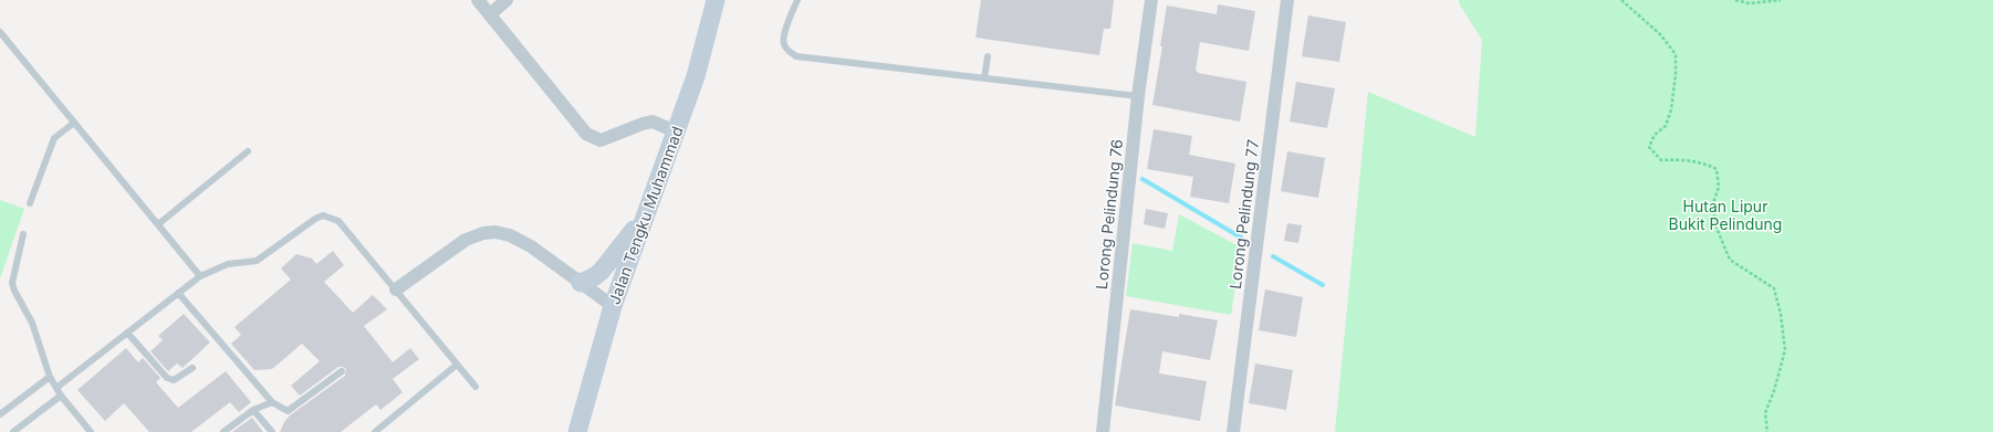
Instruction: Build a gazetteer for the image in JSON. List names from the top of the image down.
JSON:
{
  "streets": {
    "main road": ["Jalan Tengku Muhammad"],
    "street": ["Lorong Pelindung 76", "Lorong Pelindung 77"]
  },
  "parks": ["Hutan Lipur Bukit Pelindung"]
}
